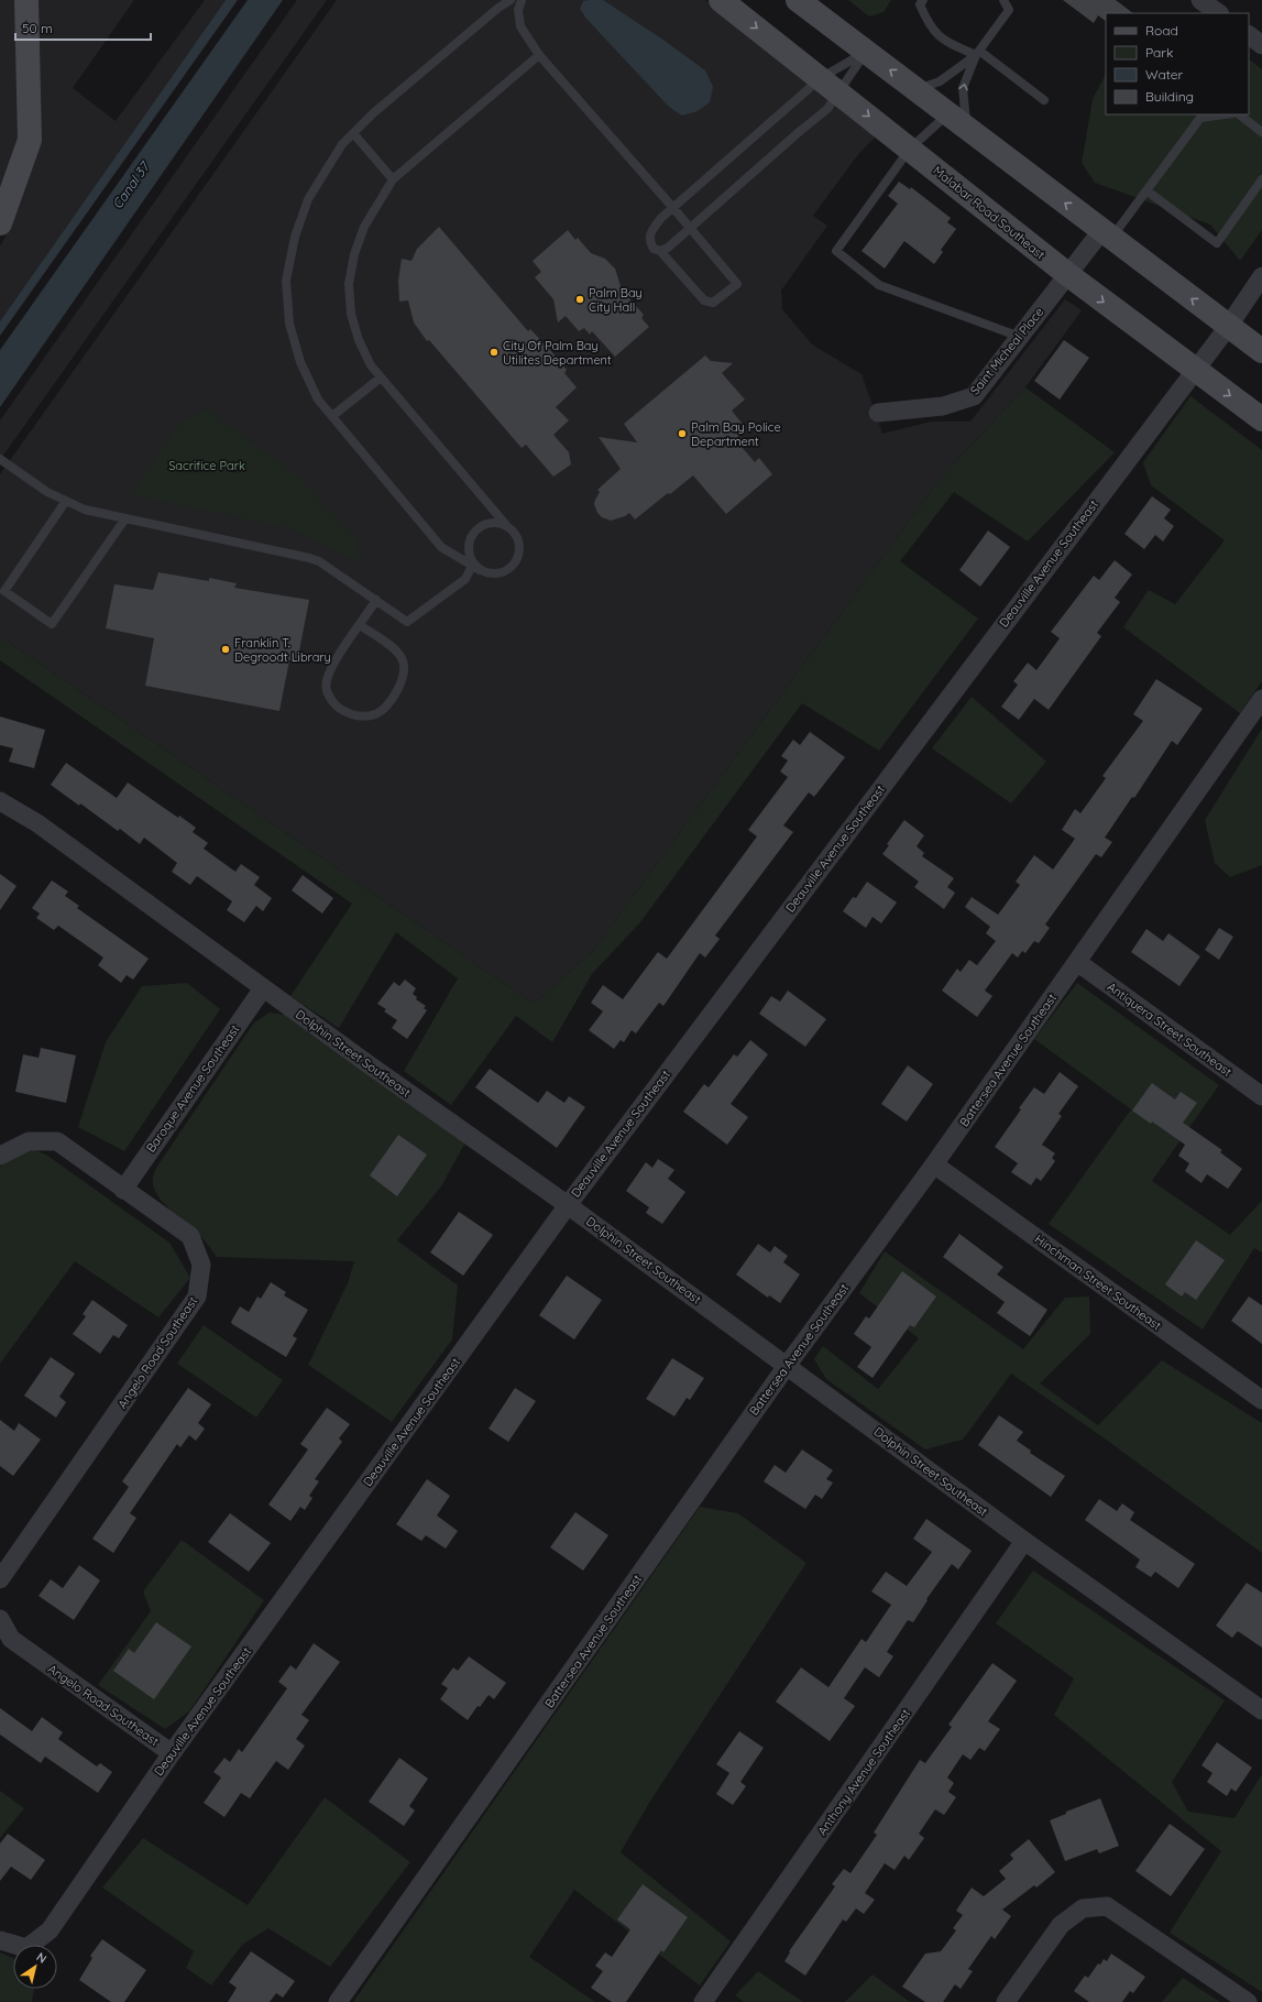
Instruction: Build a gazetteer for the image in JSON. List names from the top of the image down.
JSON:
{
  "streets": {
    "main road": ["Malabar Road Southeast"],
    "street": [
      "Saint Micheal Place",
      "Deauville Avenue Southeast",
      "Antiquera Street Southeast",
      "Dolphin Street Southeast",
      "Battersea Avenue Southeast",
      "Baroque Avenue Southeast",
      "Hinchman Street Southeast",
      "Angelo Road Southeast",
      "Anthony Avenue Southeast"
    ]
  },
  "crossings": [
    ["Malabar Road Southeast", "Saint Micheal Place"],
    ["Malabar Road Southeast", "Deauville Avenue Southeast"],
    ["Deauville Avenue Southeast", "Dolphin Street Southeast"],
    ["Deauville Avenue Southeast", "Angelo Road Southeast"],
    ["Antiquera Street Southeast", "Battersea Avenue Southeast"],
    ["Dolphin Street Southeast", "Battersea Avenue Southeast"],
    ["Dolphin Street Southeast", "Baroque Avenue Southeast"],
    ["Dolphin Street Southeast", "Anthony Avenue Southeast"],
    ["Battersea Avenue Southeast", "Hinchman Street Southeast"],
    ["Baroque Avenue Southeast", "Angelo Road Southeast"]
  ],
  "water": ["Canal 37"],
  "parks": ["Sacrifice Park"],
  "places": [
    "Palm Bay City Hall",
    "City Of Palm Bay Utilites Department",
    "Palm Bay Police Department",
    "Franklin T. Degroodt Library"
  ],
  "legend": [
    "Road",
    "Park",
    "Water",
    "Building"
  ],
  "scale_bar": "50 m",
  "north": "top right"
}
